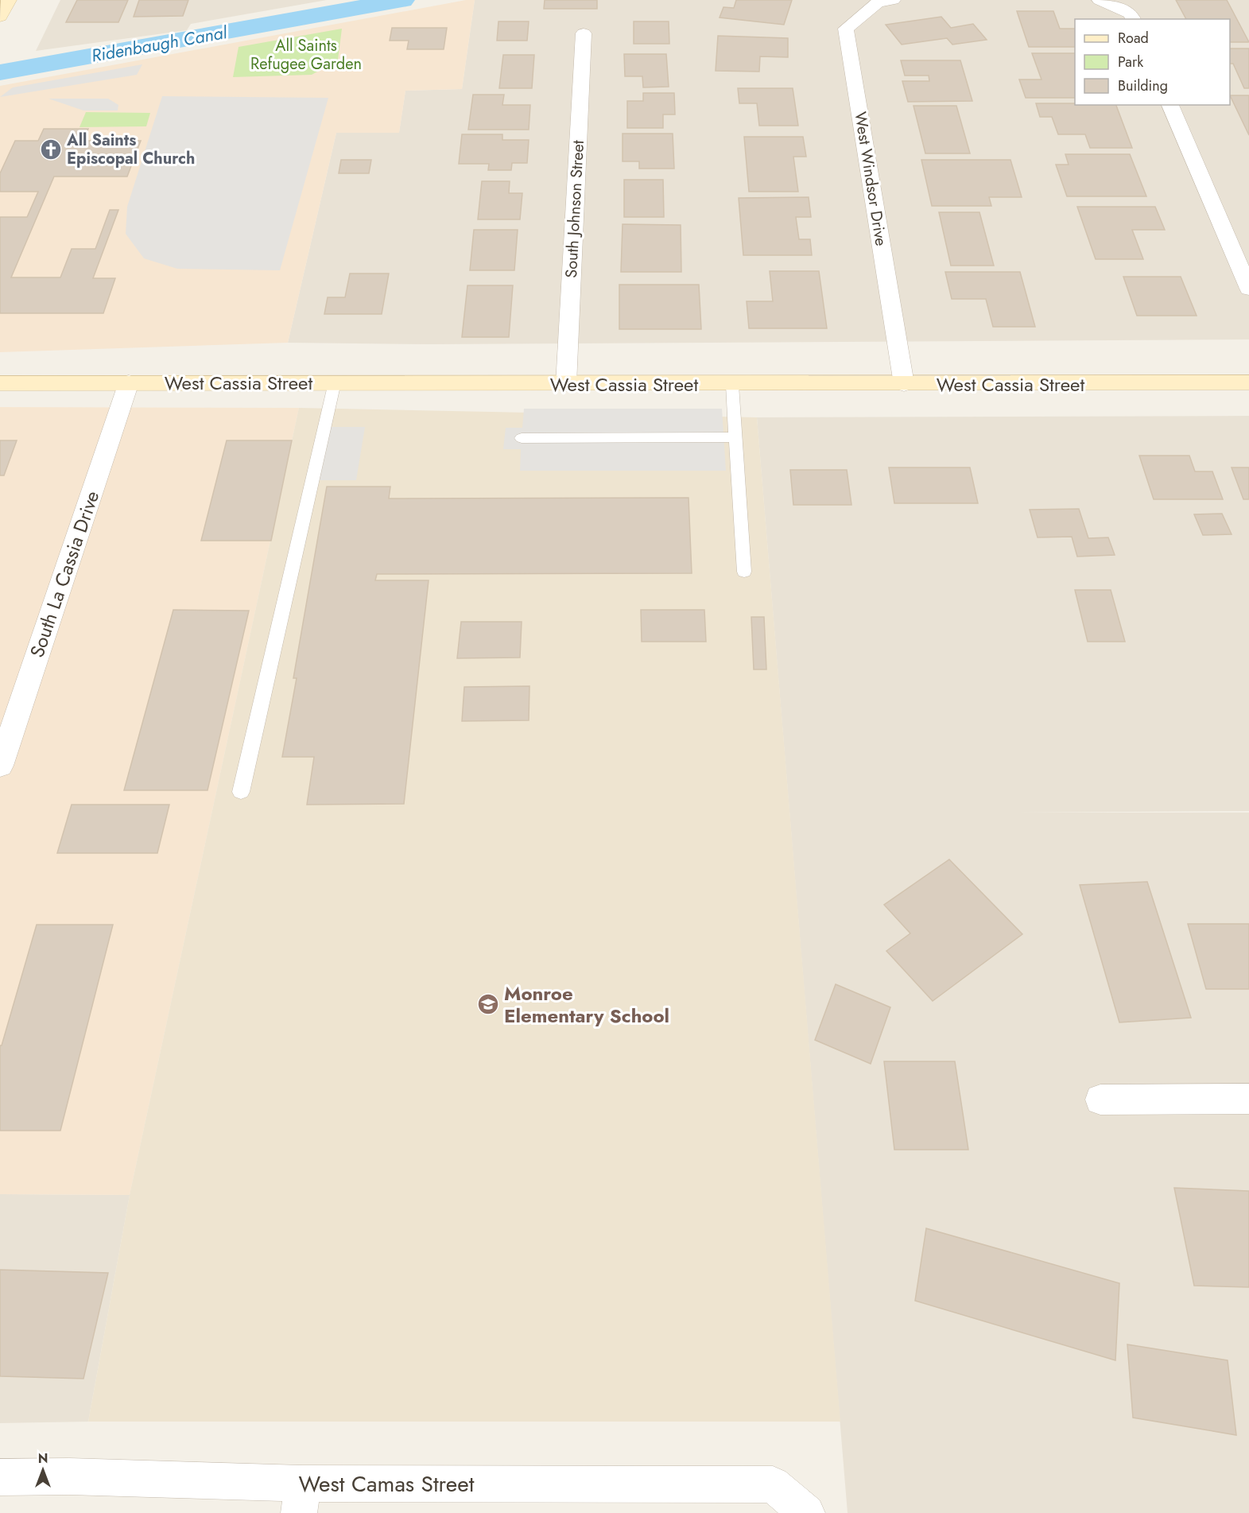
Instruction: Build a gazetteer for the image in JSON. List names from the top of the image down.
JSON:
{
  "streets": {
    "street": [
      "West Windsor Drive",
      "South Johnson Street",
      "West Cassia Street",
      "South La Cassia Drive",
      "West Camas Street"
    ]
  },
  "crossings": [
    ["West Windsor Drive", "West Cassia Street"],
    ["South Johnson Street", "West Cassia Street"],
    ["West Cassia Street", "South La Cassia Drive"]
  ],
  "water": ["Ridenbaugh Canal"],
  "parks": ["All Saints Refugee Garden"],
  "places": {
    "church": ["All Saints Episcopal Church"],
    "school or university": ["Monroe Elementary School"]
  },
  "legend": ["Road", "Park", "Building"],
  "north": "top"
}
